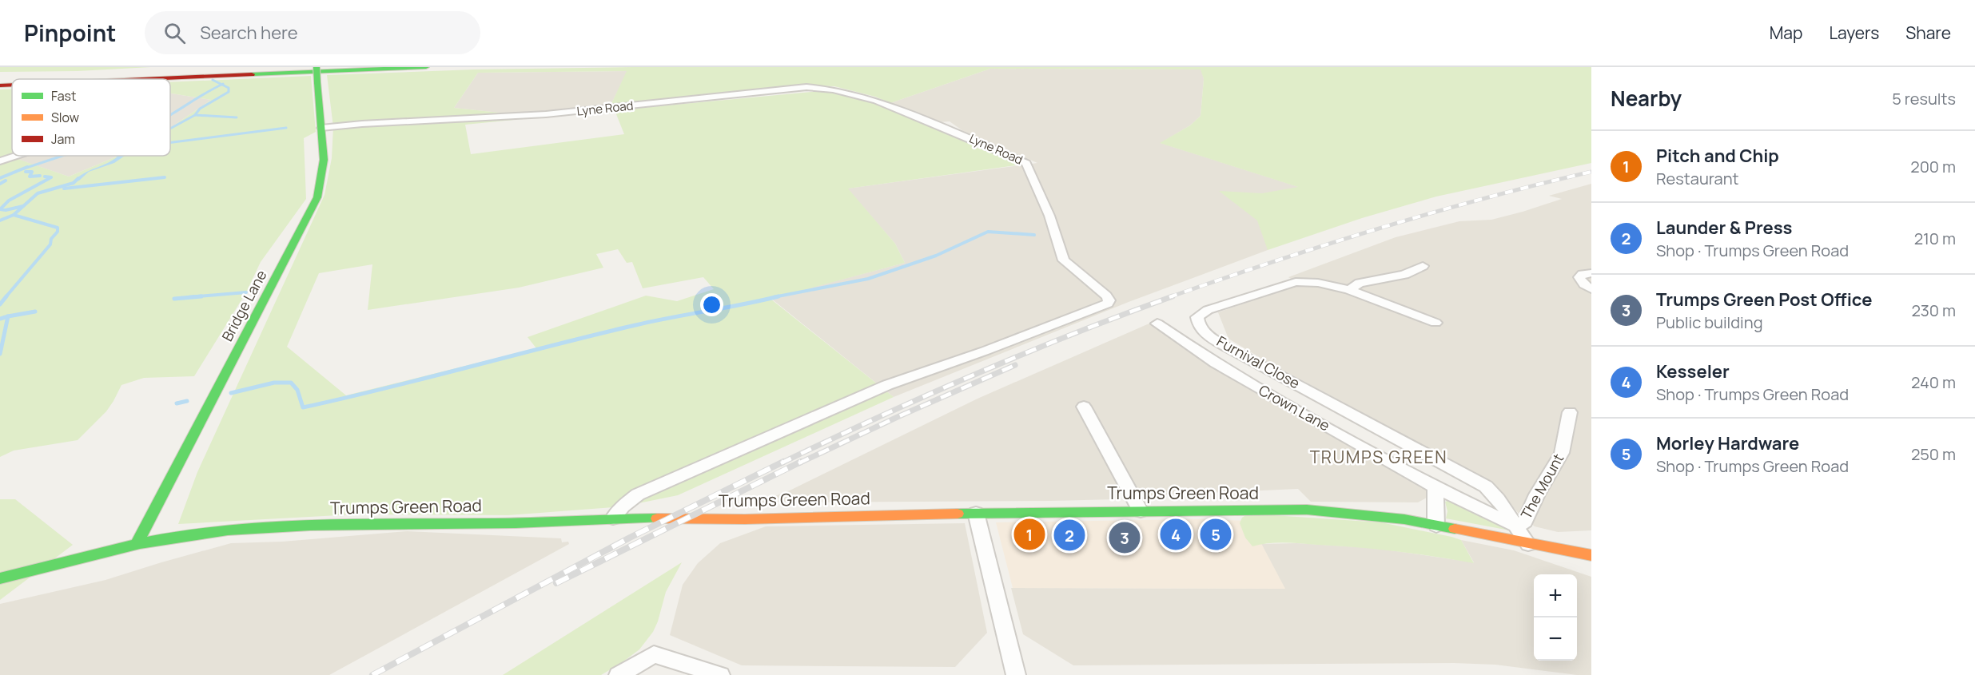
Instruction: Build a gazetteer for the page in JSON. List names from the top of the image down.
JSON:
{
  "streets": {
    "main road": ["Bridge Lane", "Trumps Green Road"],
    "street": [
      "Lyne Road",
      "Furnival Close",
      "Crown Lane",
      "The Mount"
    ]
  },
  "crossings": [
    ["Lyne Road", "Bridge Lane"],
    ["Lyne Road", "Trumps Green Road"],
    ["Bridge Lane", "Trumps Green Road"],
    ["Furnival Close", "Crown Lane"],
    ["Furnival Close", "The Mount"],
    ["Furnival Close", "Trumps Green Road"],
    ["Crown Lane", "The Mount"]
  ],
  "districts": ["TRUMPS GREEN"],
  "legend": ["Fast", "Slow", "Jam"],
  "page": {
    "header": "Pinpoint",
    "search": "Search here",
    "nav": ["Map", "Layers", "Share"],
    "heading": ["Nearby", "5 results"],
    "list": [
      {
        "mark": "1",
        "name": "Pitch and Chip",
        "note": "Restaurant",
        "value": "200 m"
      },
      {
        "mark": "2",
        "name": "Launder & Press",
        "note": "Shop · Trumps Green Road",
        "value": "210 m"
      },
      {
        "mark": "3",
        "name": "Trumps Green Post Office",
        "note": "Public building",
        "value": "230 m"
      },
      {
        "mark": "4",
        "name": "Kesseler",
        "note": "Shop · Trumps Green Road",
        "value": "240 m"
      },
      {
        "mark": "5",
        "name": "Morley Hardware",
        "note": "Shop · Trumps Green Road",
        "value": "250 m"
      }
    ],
    "pins": [
      "1",
      "4",
      "5",
      "2",
      "3"
    ],
    "map_buttons": ["+", "−"]
  }
}
